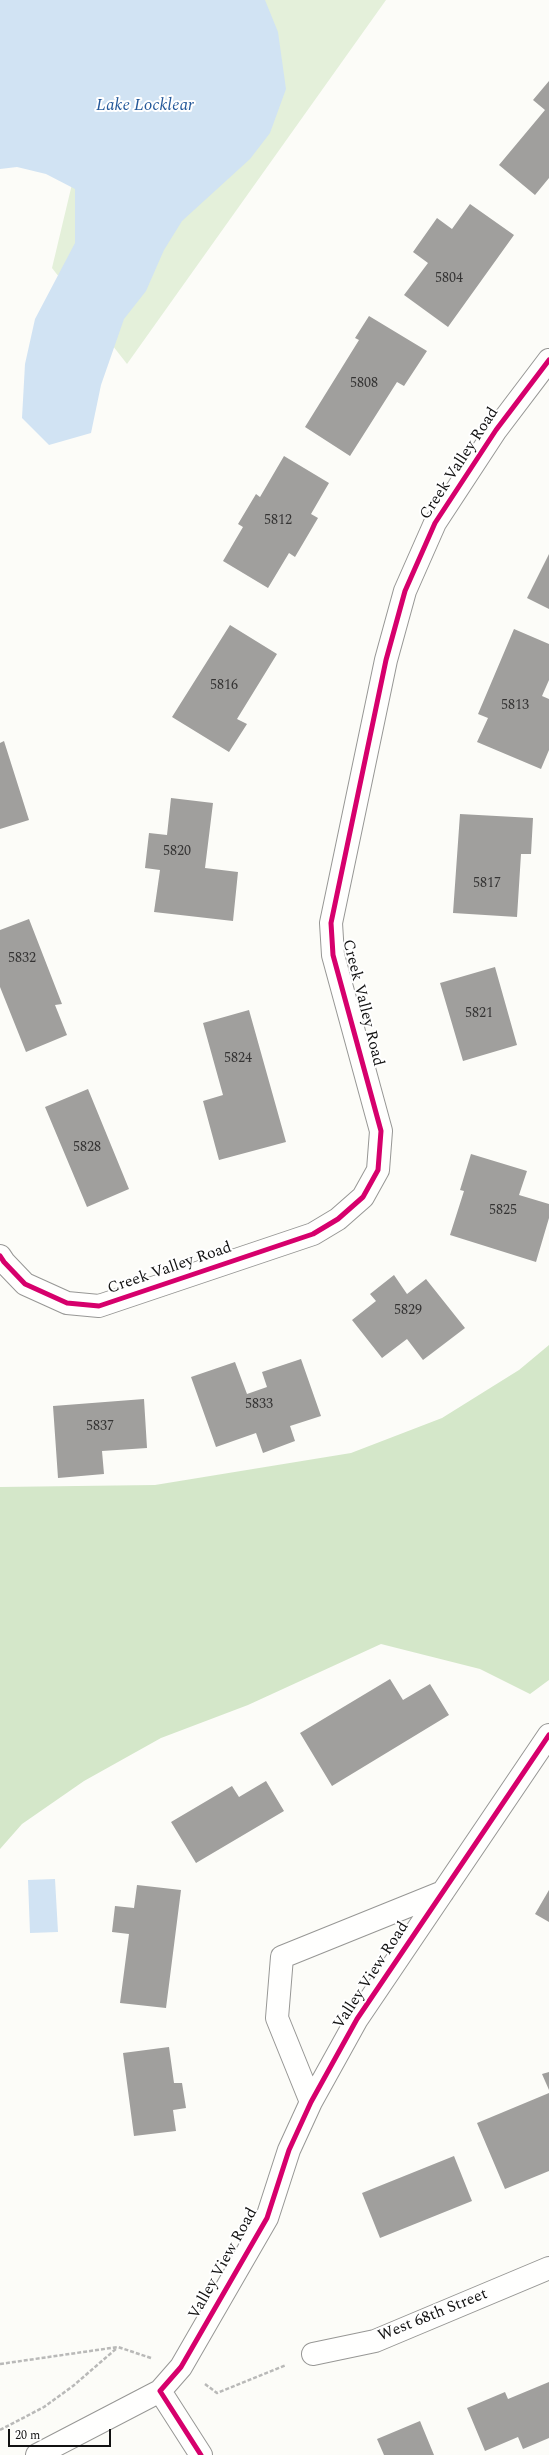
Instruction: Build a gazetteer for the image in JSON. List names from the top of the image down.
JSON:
{
  "streets": {
    "street": ["Creek Valley Road", "Valley View Road", "West 68th Street"]
  },
  "water": ["Lake Locklear"],
  "house_numbers": [
    "5804",
    "5808",
    "5812",
    "5816",
    "5813",
    "5820",
    "5817",
    "5832",
    "5821",
    "5824",
    "5828",
    "5825",
    "5829",
    "5833",
    "5837"
  ],
  "scale_bar": "20 m"
}
